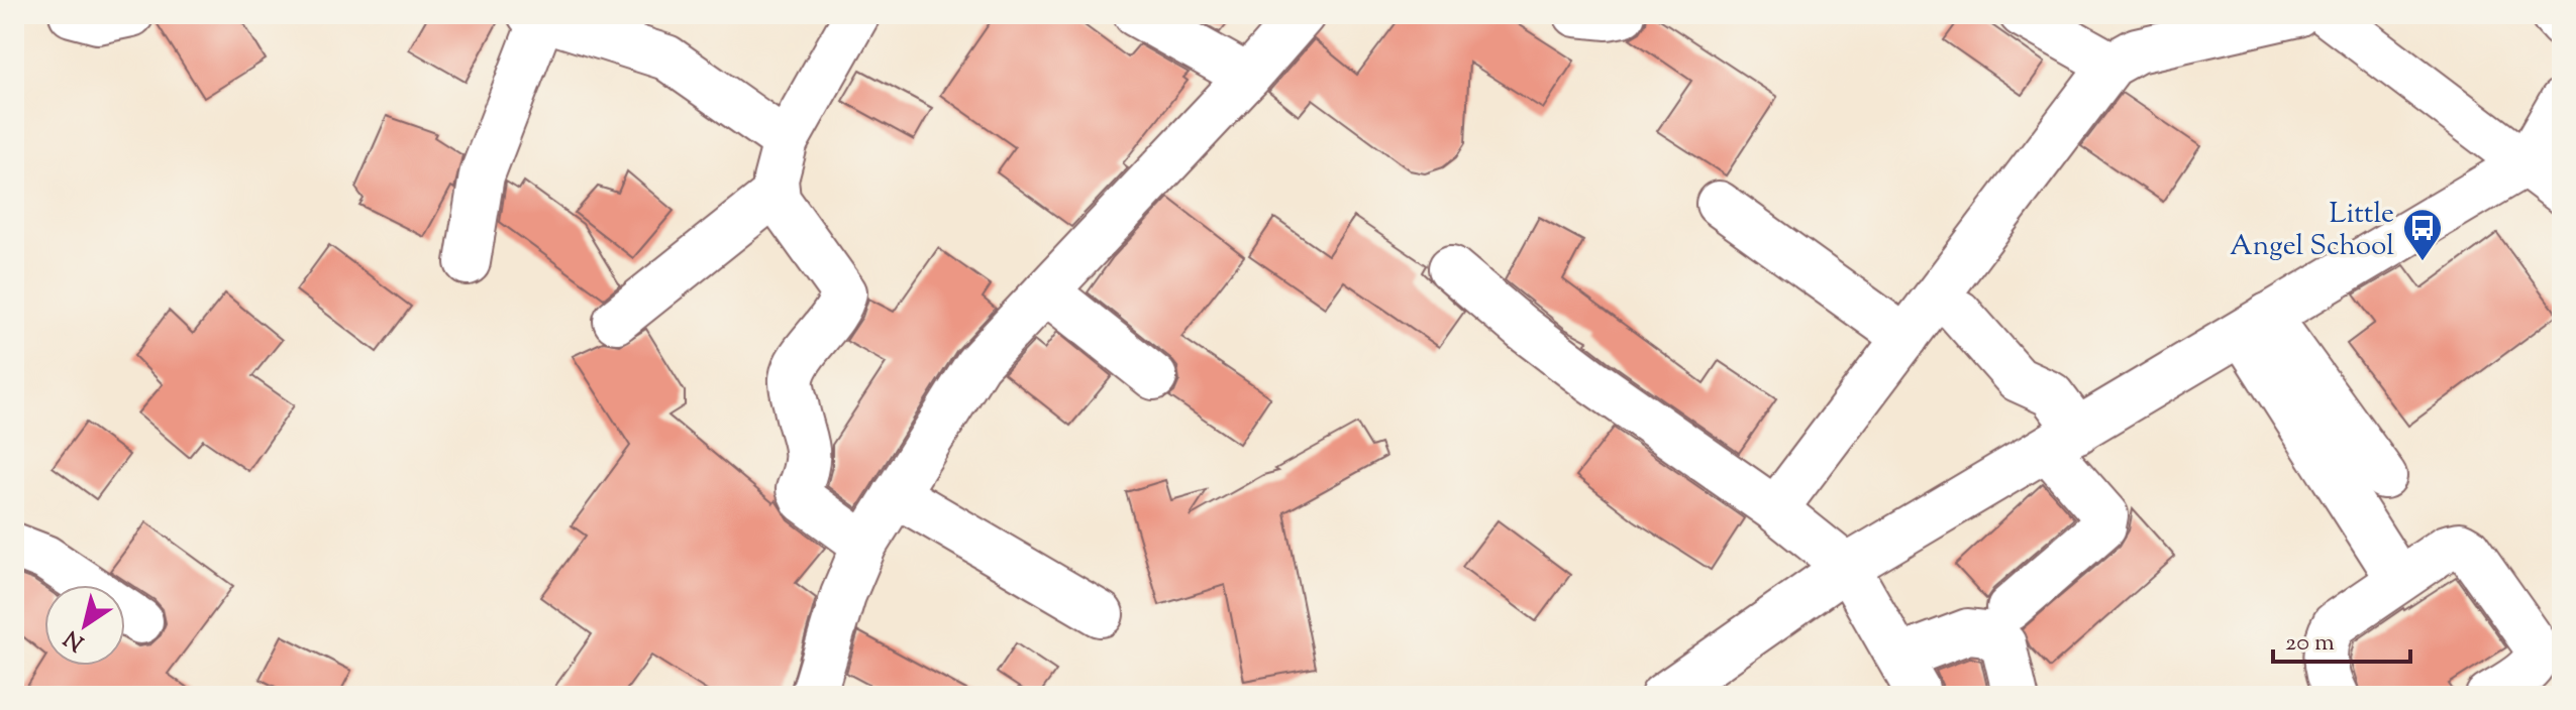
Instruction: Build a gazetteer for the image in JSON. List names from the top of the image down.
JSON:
{
  "places": {
    "bus stop": ["Little Angel School"]
  },
  "scale_bar": "20 m",
  "north": "bottom left"
}
